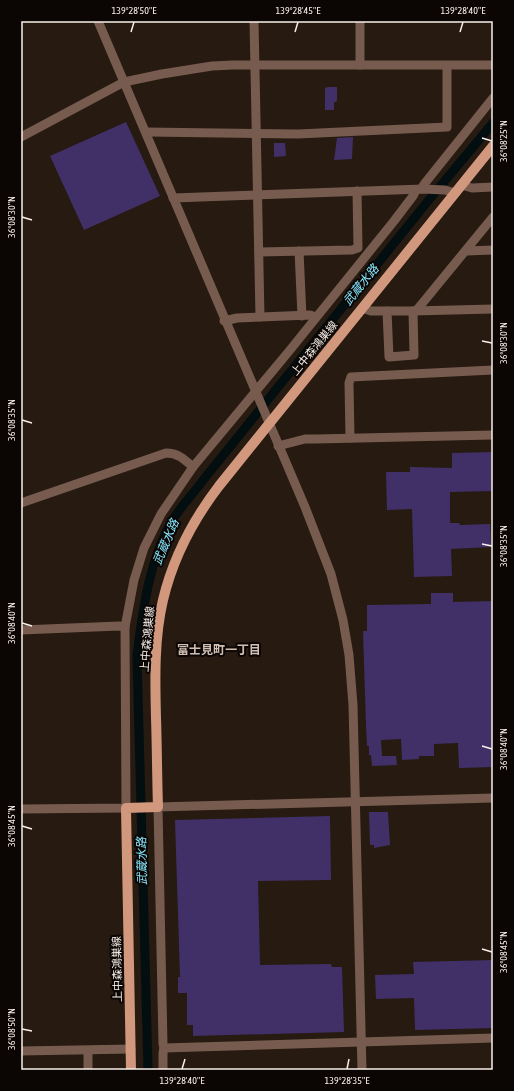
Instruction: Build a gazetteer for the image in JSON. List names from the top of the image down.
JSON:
{
  "streets": {
    "main road": ["上中森鴻巣線"]
  },
  "districts": ["富士見町一丁目"],
  "water": ["武蔵水路"],
  "coordinates": [
    "139°28'50\"E",
    "139°28'45\"E",
    "139°28'40\"E",
    "36°08'25\"N",
    "36°08'30\"N",
    "36°08'35\"N",
    "36°08'40\"N",
    "36°08'45\"N",
    "36°08'50\"N",
    "139°28'35\"E"
  ]
}
